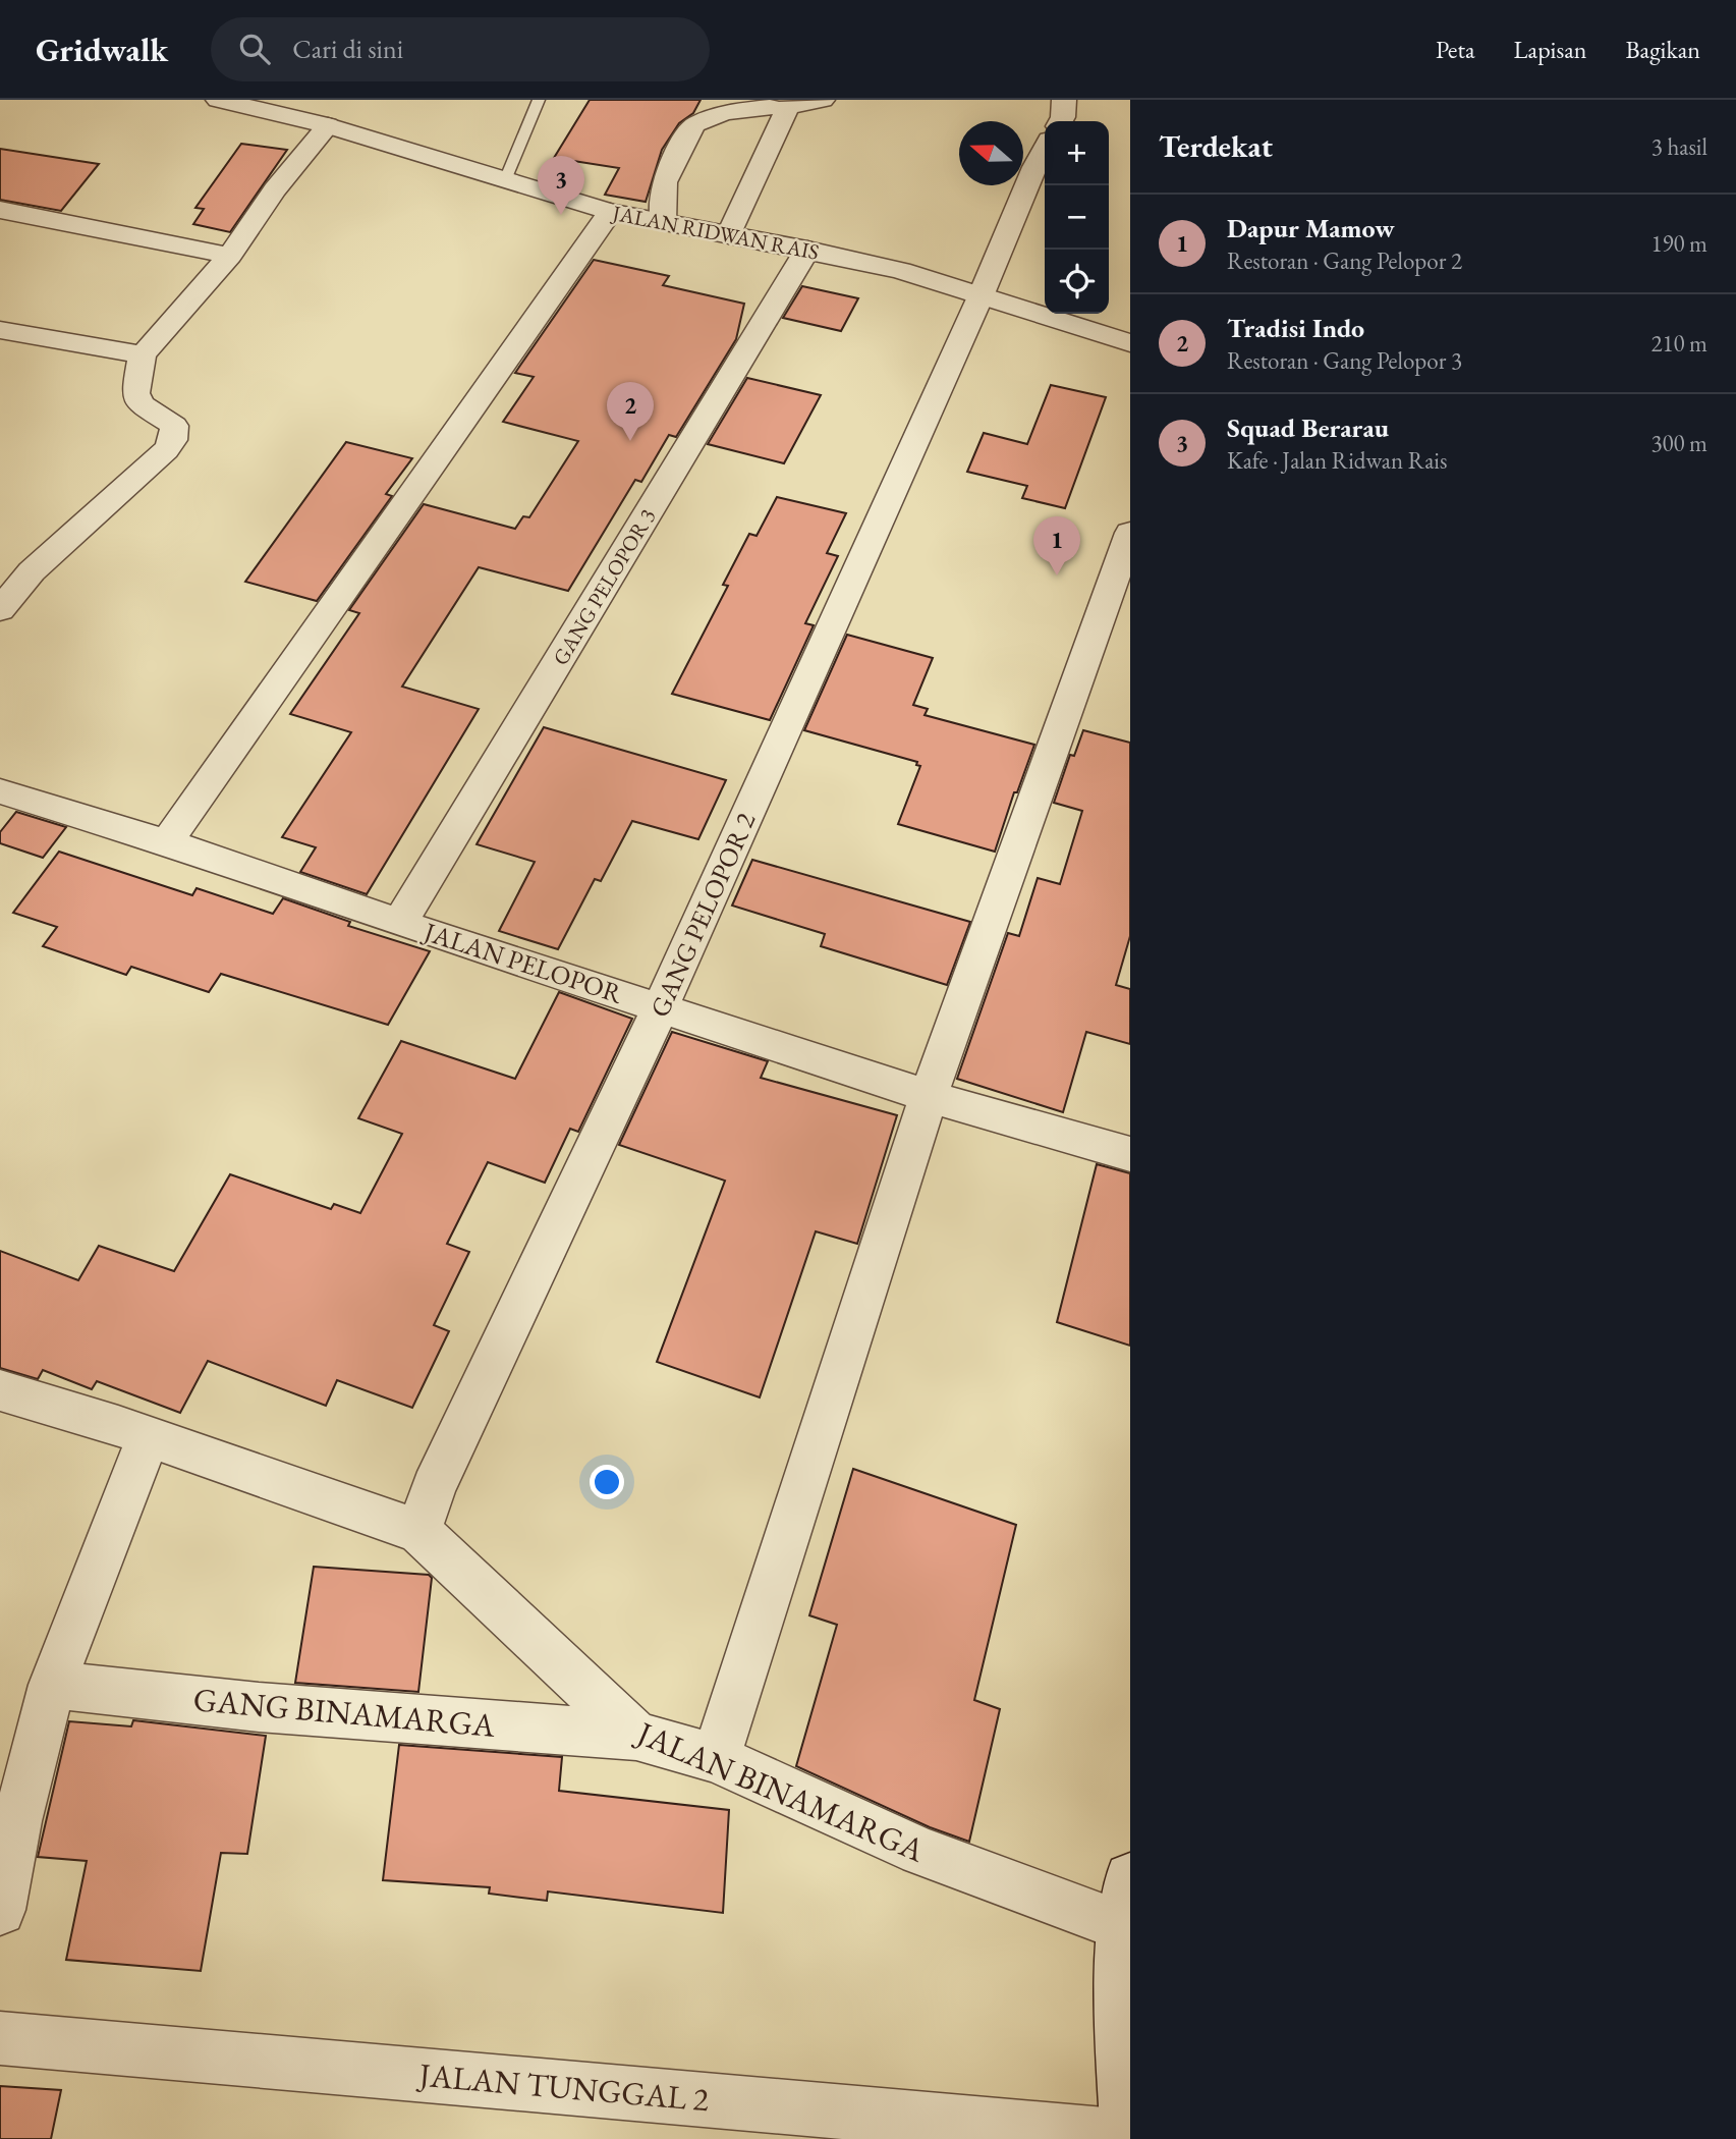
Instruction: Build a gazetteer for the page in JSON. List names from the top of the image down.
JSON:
{
  "streets": {
    "street": [
      "JALAN RIDWAN RAIS",
      "GANG PELOPOR 3",
      "GANG PELOPOR 2",
      "JALAN PELOPOR",
      "GANG BINAMARGA",
      "JALAN BINAMARGA",
      "JALAN TUNGGAL 2"
    ]
  },
  "crossings": [
    ["JALAN RIDWAN RAIS", "GANG PELOPOR 3"],
    ["JALAN RIDWAN RAIS", "GANG PELOPOR 2"],
    ["GANG PELOPOR 3", "JALAN PELOPOR"],
    ["GANG PELOPOR 2", "JALAN PELOPOR"],
    ["GANG PELOPOR 2", "JALAN BINAMARGA"],
    ["GANG BINAMARGA", "JALAN BINAMARGA"]
  ],
  "north": "left",
  "page": {
    "header": "Gridwalk",
    "search": "Cari di sini",
    "nav": ["Peta", "Lapisan", "Bagikan"],
    "heading": ["Terdekat", "3 hasil"],
    "map_buttons": ["+", "−"],
    "pins": ["3", "2", "1"],
    "list": [
      {
        "mark": "1",
        "name": "Dapur Mamow",
        "note": "Restoran · Gang Pelopor 2",
        "value": "190 m"
      },
      {
        "mark": "2",
        "name": "Tradisi Indo",
        "note": "Restoran · Gang Pelopor 3",
        "value": "210 m"
      },
      {
        "mark": "3",
        "name": "Squad Berarau",
        "note": "Kafe · Jalan Ridwan Rais",
        "value": "300 m"
      }
    ]
  }
}
